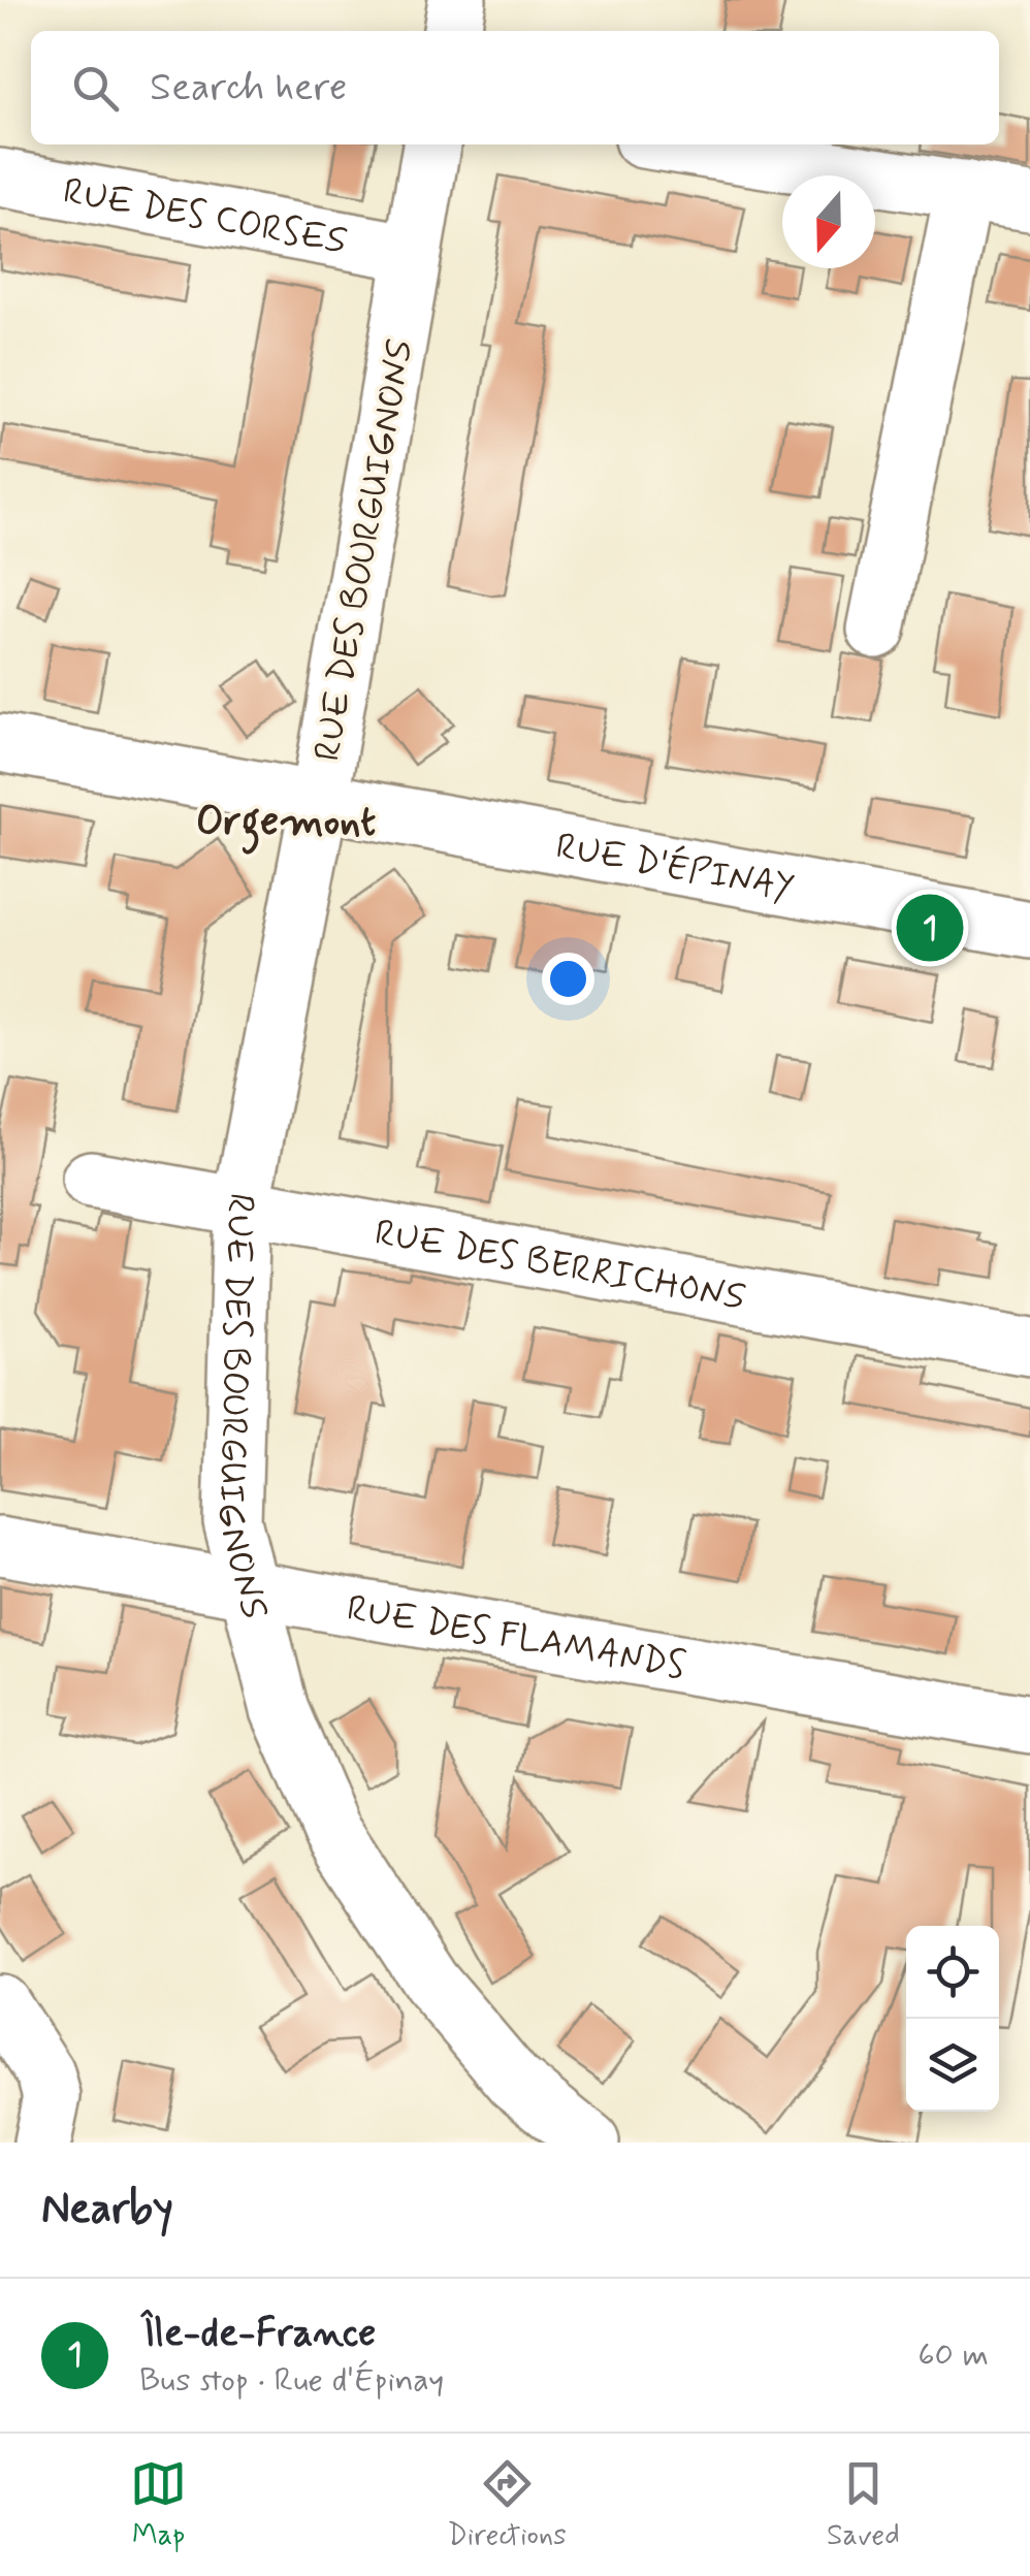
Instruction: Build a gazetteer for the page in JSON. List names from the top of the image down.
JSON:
{
  "streets": {
    "street": [
      "RUE DES CORSES",
      "RUE DES BOURGUIGNONS",
      "RUE D'ÉPINAY",
      "RUE DES BERRICHONS",
      "RUE DES FLAMANDS"
    ]
  },
  "crossings": [
    ["RUE DES CORSES", "RUE DES BOURGUIGNONS"],
    ["RUE DES BOURGUIGNONS", "RUE D'ÉPINAY"],
    ["RUE DES BOURGUIGNONS", "RUE DES BERRICHONS"],
    ["RUE DES BOURGUIGNONS", "RUE DES FLAMANDS"]
  ],
  "districts": ["Orgemont"],
  "north": "bottom",
  "page": {
    "search": "Search here",
    "pins": "1",
    "heading": "Nearby",
    "list": [
      {
        "mark": "1",
        "name": "Île-de-France",
        "note": "Bus stop · Rue d'Épinay",
        "value": "60 m"
      }
    ],
    "nav": ["Map", "Directions", "Saved"]
  }
}
